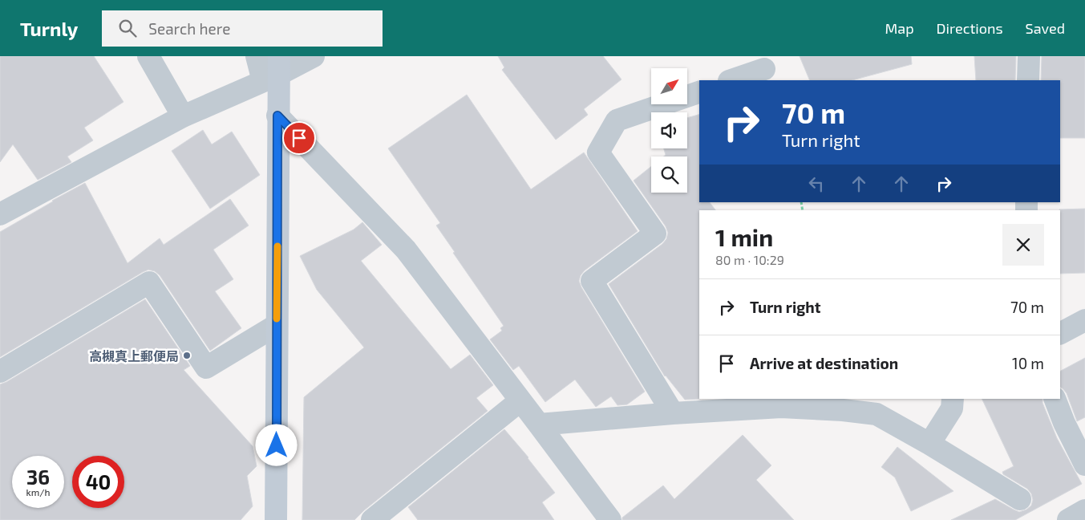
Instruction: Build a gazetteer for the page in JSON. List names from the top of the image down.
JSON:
{
  "places": ["高槻真上郵便局"],
  "north": "top right",
  "page": {
    "header": "Turnly",
    "search": "Search here",
    "nav": ["Map", "Directions", "Saved"],
    "turn": ["70 m", "Turn right"],
    "heading": ["1 min", "80 m · 10:29"],
    "list": [
      {
        "name": "Turn right",
        "value": "70 m"
      },
      {
        "name": "Arrive at destination",
        "value": "10 m"
      }
    ],
    "speed": "36 km/h",
    "limit": "40"
  }
}
